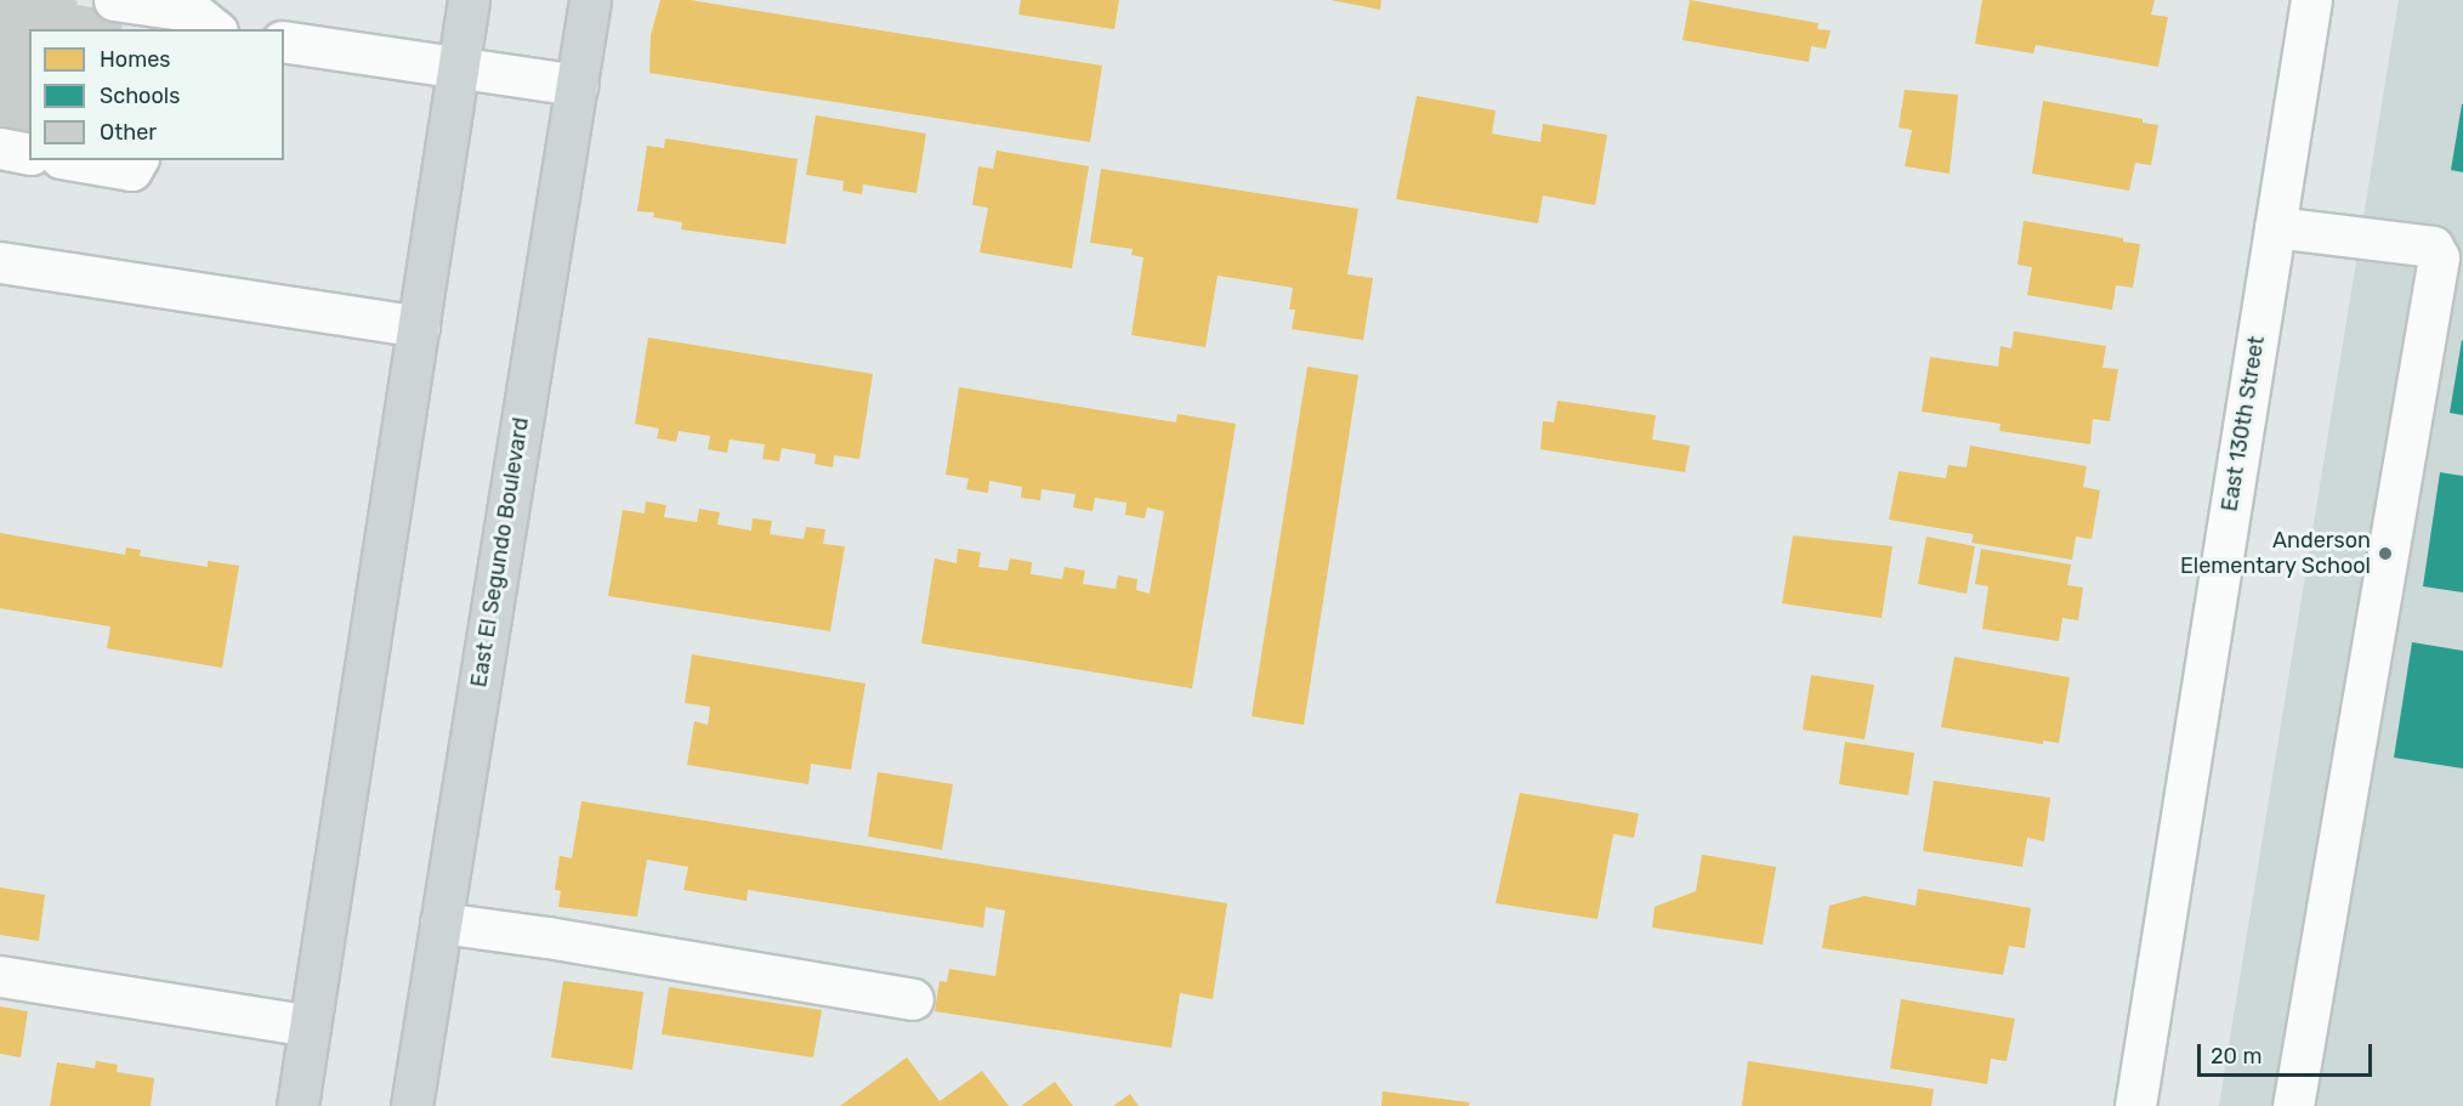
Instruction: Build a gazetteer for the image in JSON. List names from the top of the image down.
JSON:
{
  "streets": {
    "main road": ["East El Segundo Boulevard"],
    "street": ["East 130th Street"]
  },
  "places": ["Anderson Elementary School"],
  "legend": ["Homes", "Schools", "Other"],
  "scale_bar": "20 m"
}
